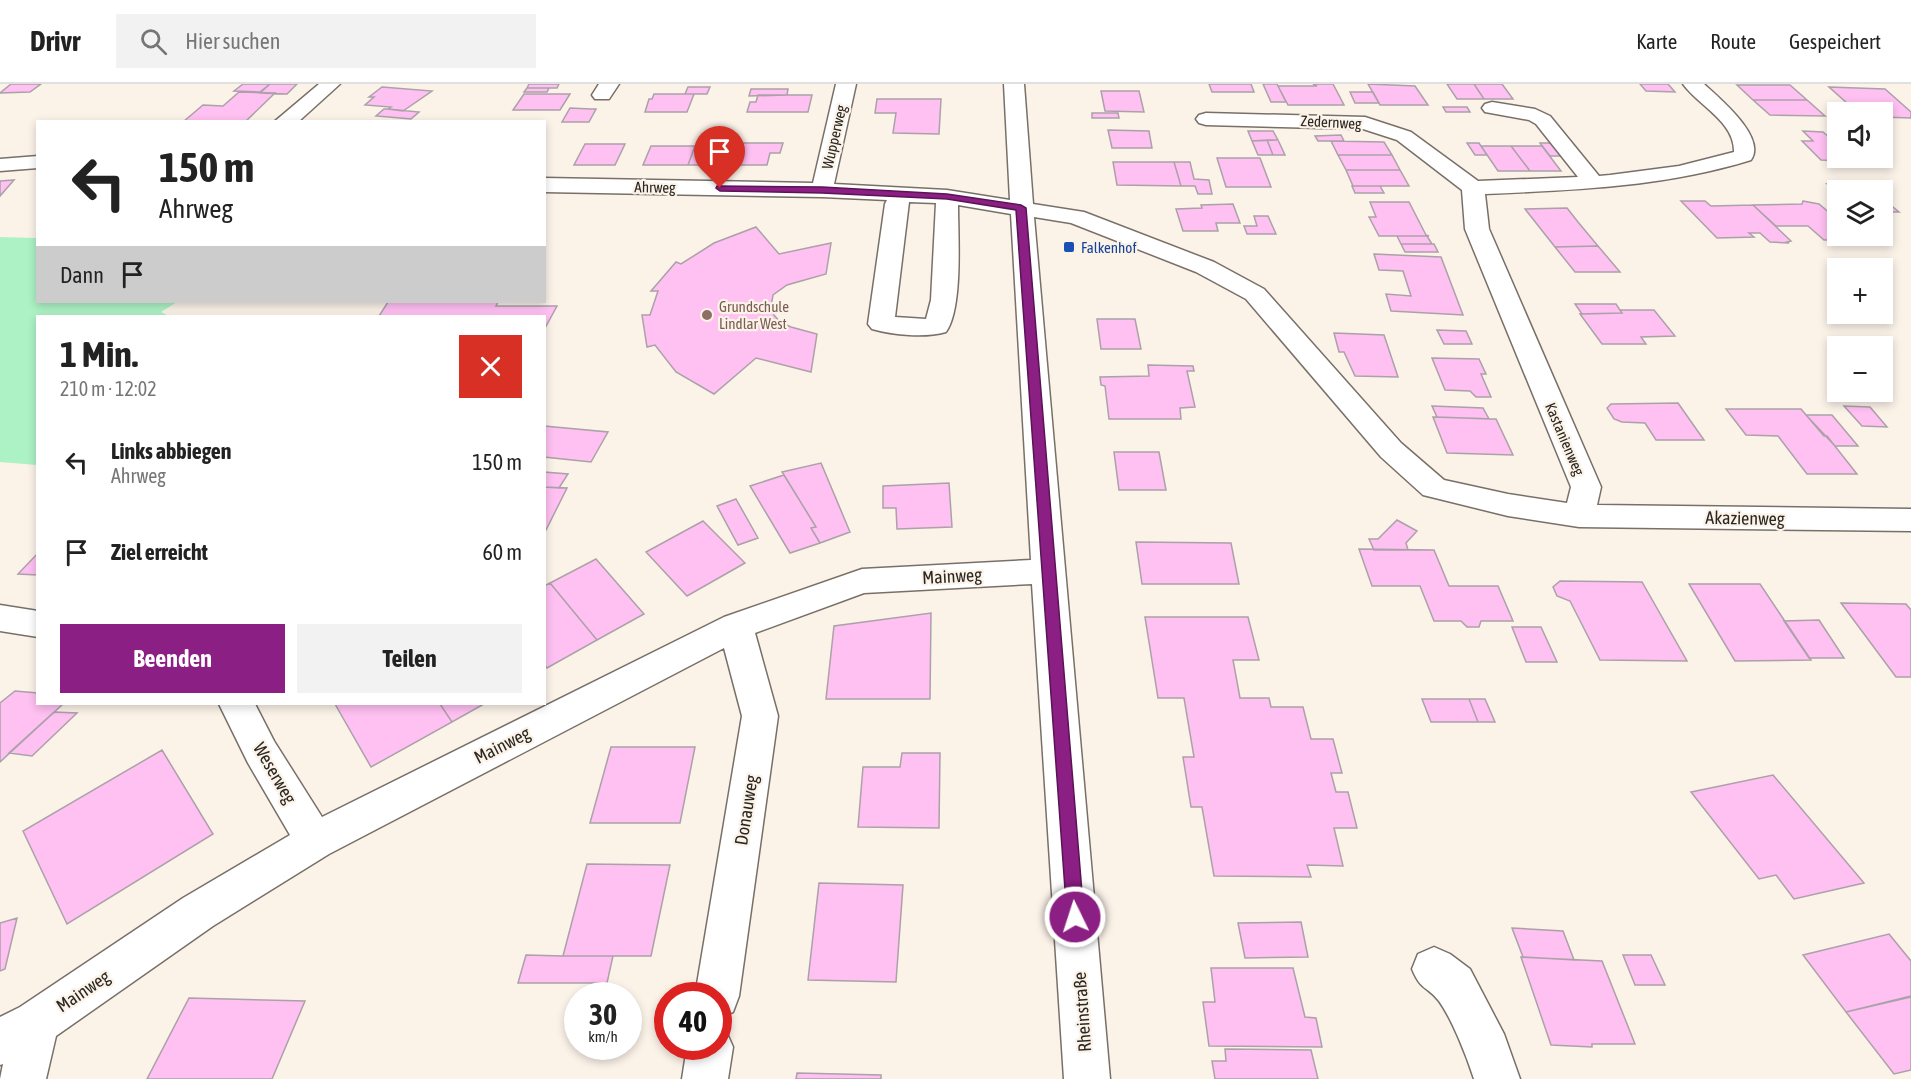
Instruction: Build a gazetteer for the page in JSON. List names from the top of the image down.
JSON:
{
  "streets": {
    "street": [
      "Zedernweg",
      "Wupperweg",
      "Ahrweg",
      "Kastanienweg",
      "Akazienweg",
      "Mainweg",
      "Weserweg",
      "Donauweg",
      "Rheinstraße"
    ]
  },
  "crossings": [
    ["Zedernweg", "Kastanienweg"],
    ["Wupperweg", "Ahrweg"],
    ["Ahrweg", "Rheinstraße"],
    ["Kastanienweg", "Akazienweg"],
    ["Mainweg", "Weserweg"],
    ["Mainweg", "Donauweg"],
    ["Mainweg", "Rheinstraße"]
  ],
  "places": {
    "transit": ["Falkenhof"],
    "other": ["Grundschule Lindlar West"]
  },
  "page": {
    "header": "Drivr",
    "search": "Hier suchen",
    "nav": ["Karte", "Route", "Gespeichert"],
    "map_buttons": ["+", "−"],
    "turn": ["150 m", "Ahrweg"],
    "then": "Dann",
    "heading": ["1 Min.", "210 m · 12:02"],
    "list": [
      {
        "name": "Links abbiegen",
        "note": "Ahrweg",
        "value": "150 m"
      },
      {
        "name": "Ziel erreicht",
        "value": "60 m"
      }
    ],
    "buttons": ["Beenden", "Teilen"],
    "speed": "30 km/h",
    "limit": "40"
  }
}
